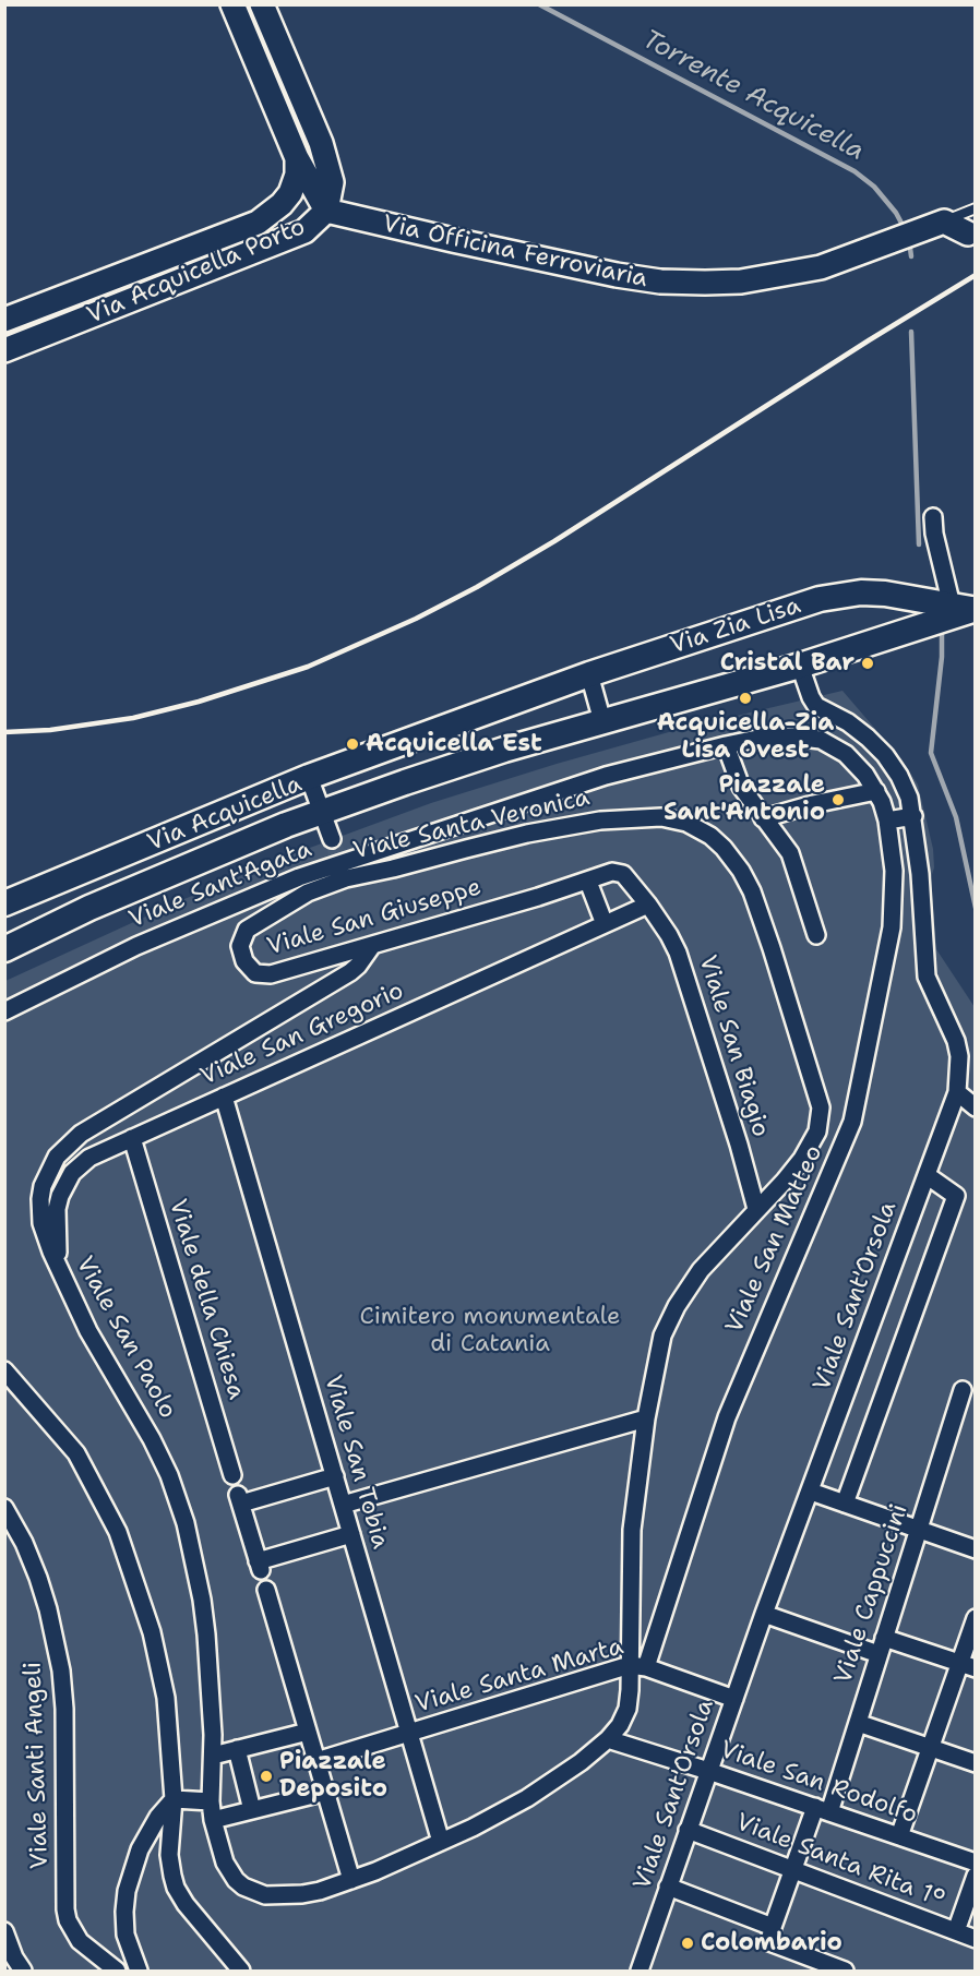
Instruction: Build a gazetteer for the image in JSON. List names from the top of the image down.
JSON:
{
  "streets": {
    "main road": [
      "Via Officina Ferroviaria",
      "Via Acquicella Porto",
      "Via Zia Lisa",
      "Via Acquicella"
    ],
    "street": [
      "Viale Santa Veronica",
      "Viale Sant'Agata",
      "Viale San Giuseppe",
      "Viale San Gregorio",
      "Viale San Biagio",
      "Viale San Matteo",
      "Viale Sant'Orsola",
      "Viale della Chiesa",
      "Viale San Paolo",
      "Viale San Tobia",
      "Viale Cappuccini",
      "Viale Santa Marta",
      "Viale Santi Angeli",
      "Viale San Rodolfo",
      "Viale Santa Rita 1°"
    ]
  },
  "crossings": [
    ["Via Officina Ferroviaria", "Via Acquicella Porto"],
    ["Via Zia Lisa", "Via Acquicella"],
    ["Viale Santa Veronica", "Viale Sant'Agata"],
    ["Viale Santa Veronica", "Viale San Giuseppe"],
    ["Viale Santa Veronica", "Viale San Biagio"],
    ["Viale Santa Veronica", "Viale San Matteo"],
    ["Viale Santa Veronica", "Viale San Paolo"],
    ["Viale Santa Veronica", "Viale San Tobia"],
    ["Viale Santa Veronica", "Viale Santa Marta"],
    ["Viale Santa Veronica", "Viale San Rodolfo"],
    ["Viale Sant'Agata", "Viale San Giuseppe"],
    ["Viale Sant'Agata", "Viale San Matteo"],
    ["Viale San Giuseppe", "Viale San Gregorio"],
    ["Viale San Giuseppe", "Viale San Biagio"],
    ["Viale San Giuseppe", "Viale San Paolo"],
    ["Viale San Gregorio", "Viale San Biagio"],
    ["Viale San Gregorio", "Viale della Chiesa"],
    ["Viale San Gregorio", "Viale San Paolo"],
    ["Viale San Gregorio", "Viale San Tobia"],
    ["Viale San Matteo", "Viale Santa Marta"],
    ["Viale Sant'Orsola", "Viale Santa Marta"],
    ["Viale Sant'Orsola", "Viale San Rodolfo"],
    ["Viale Sant'Orsola", "Viale Santa Rita 1°"],
    ["Viale San Tobia", "Viale Santa Marta"],
    ["Viale Cappuccini", "Viale San Rodolfo"],
    ["Viale Cappuccini", "Viale Santa Rita 1°"]
  ],
  "water": ["Torrente Acquicella"],
  "parks": ["Cimitero monumentale di Catania"],
  "places": [
    "Cristal Bar",
    "Acquicella-Zia Lisa Ovest",
    "Acquicella Est",
    "Piazzale Sant'Antonio",
    "Piazzale Deposito",
    "Colombario"
  ]
}
